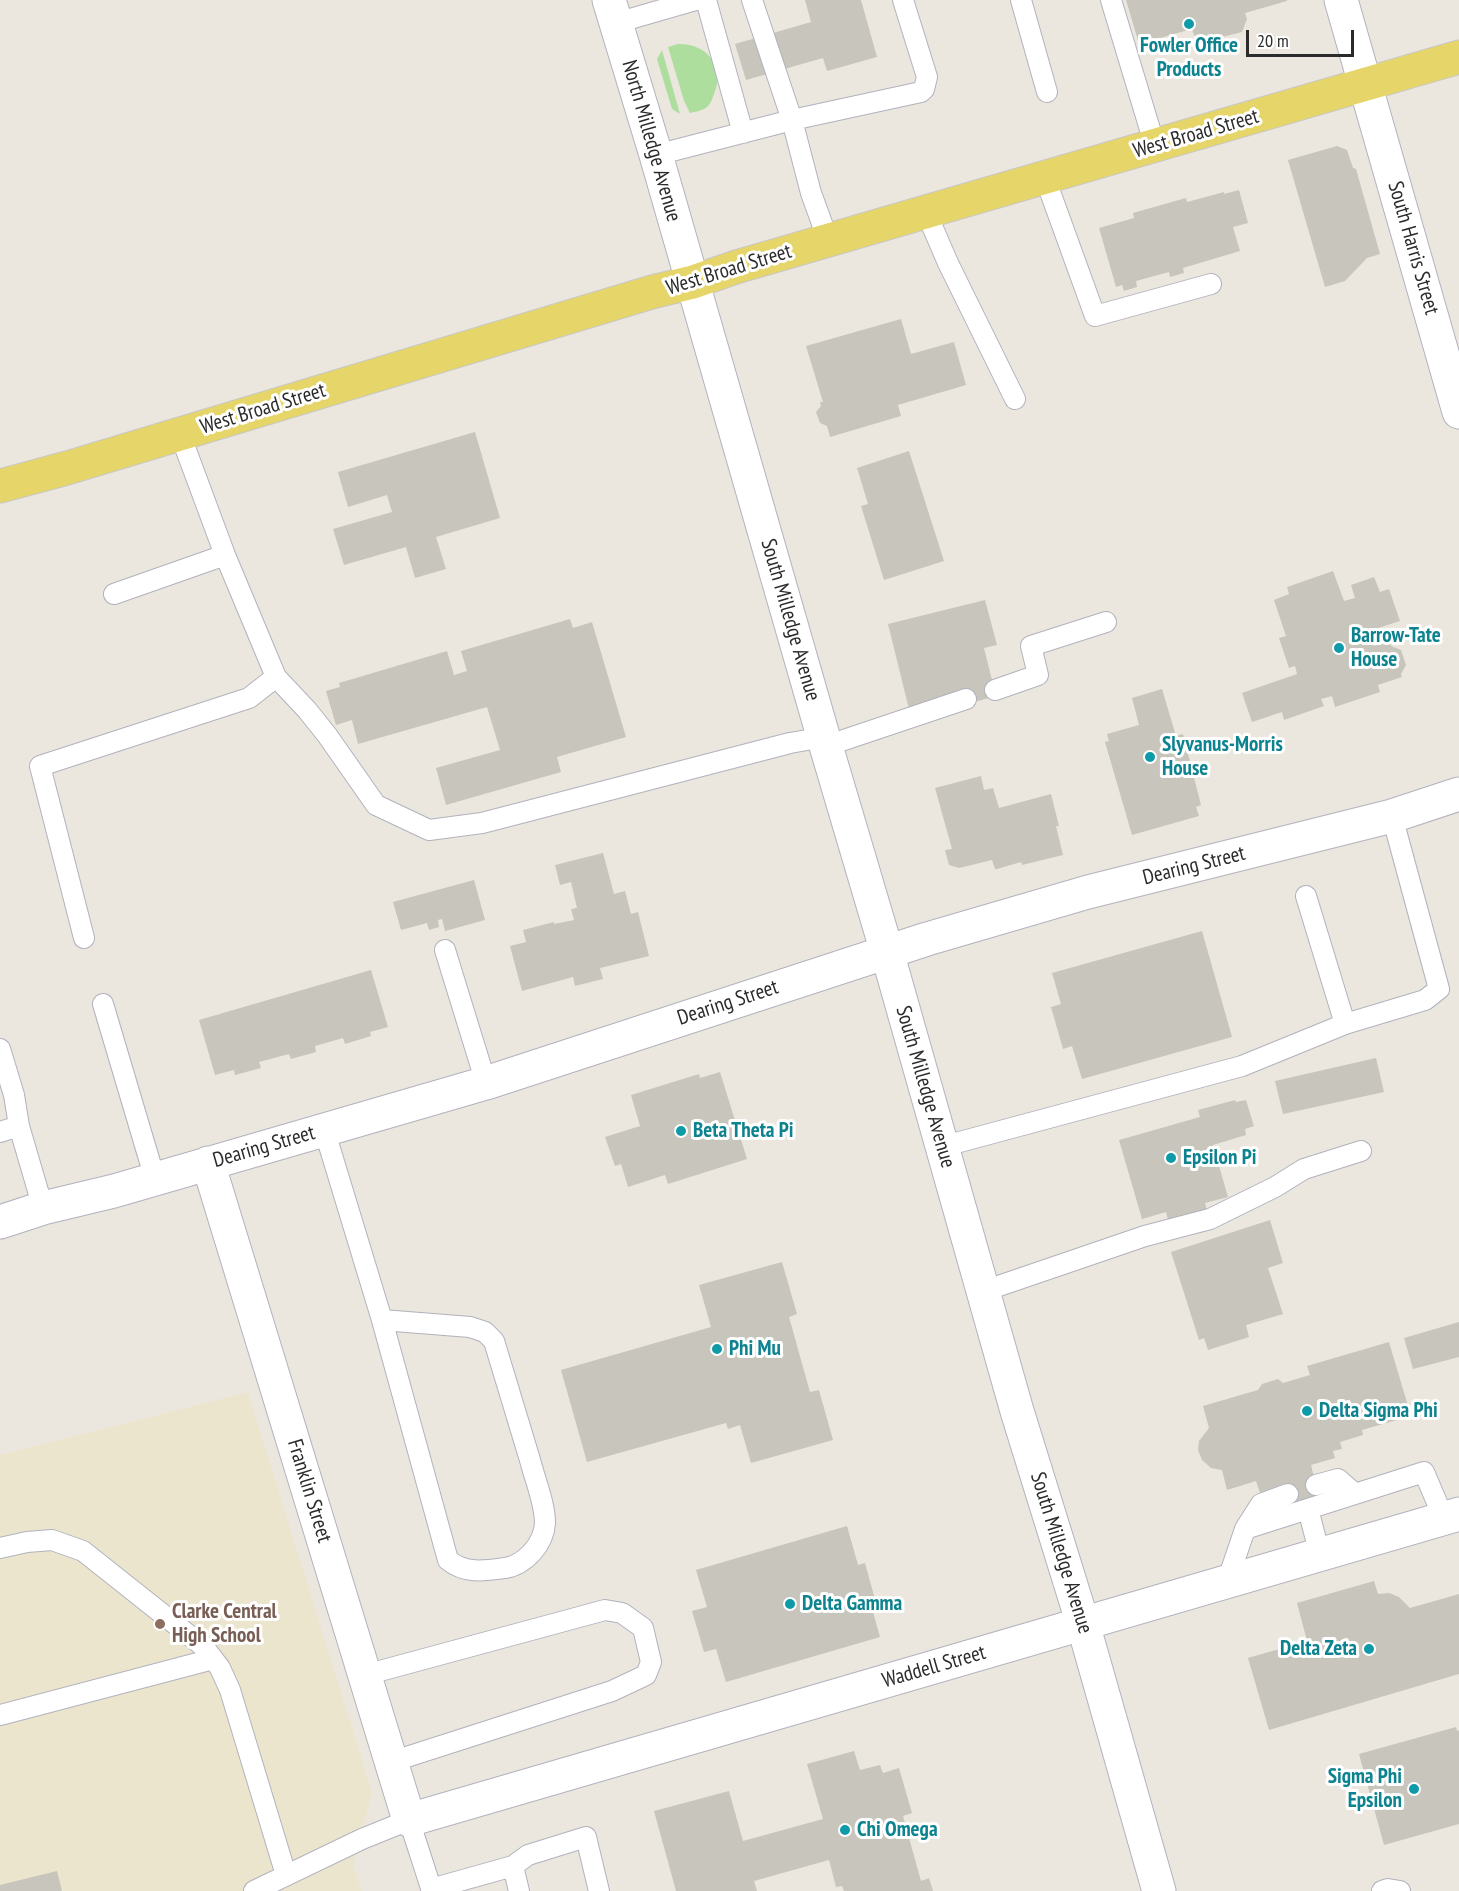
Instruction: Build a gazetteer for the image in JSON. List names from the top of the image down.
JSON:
{
  "streets": {
    "main road": ["West Broad Street"],
    "street": [
      "North Milledge Avenue",
      "South Harris Street",
      "South Milledge Avenue",
      "Dearing Street",
      "Franklin Street",
      "Waddell Street"
    ]
  },
  "crossings": [
    ["West Broad Street", "North Milledge Avenue"],
    ["West Broad Street", "South Harris Street"],
    ["West Broad Street", "South Milledge Avenue"],
    ["North Milledge Avenue", "South Milledge Avenue"],
    ["South Milledge Avenue", "Dearing Street"],
    ["South Milledge Avenue", "Waddell Street"],
    ["Dearing Street", "Franklin Street"],
    ["Franklin Street", "Waddell Street"]
  ],
  "places": [
    "Fowler Office Products",
    "Barrow-Tate House",
    "Slyvanus-Morris House",
    "Beta Theta Pi",
    "Epsilon Pi",
    "Phi Mu",
    "Delta Sigma Phi",
    "Delta Gamma",
    "Clarke Central High School",
    "Delta Zeta",
    "Sigma Phi Epsilon",
    "Chi Omega"
  ],
  "scale_bar": "20 m"
}
